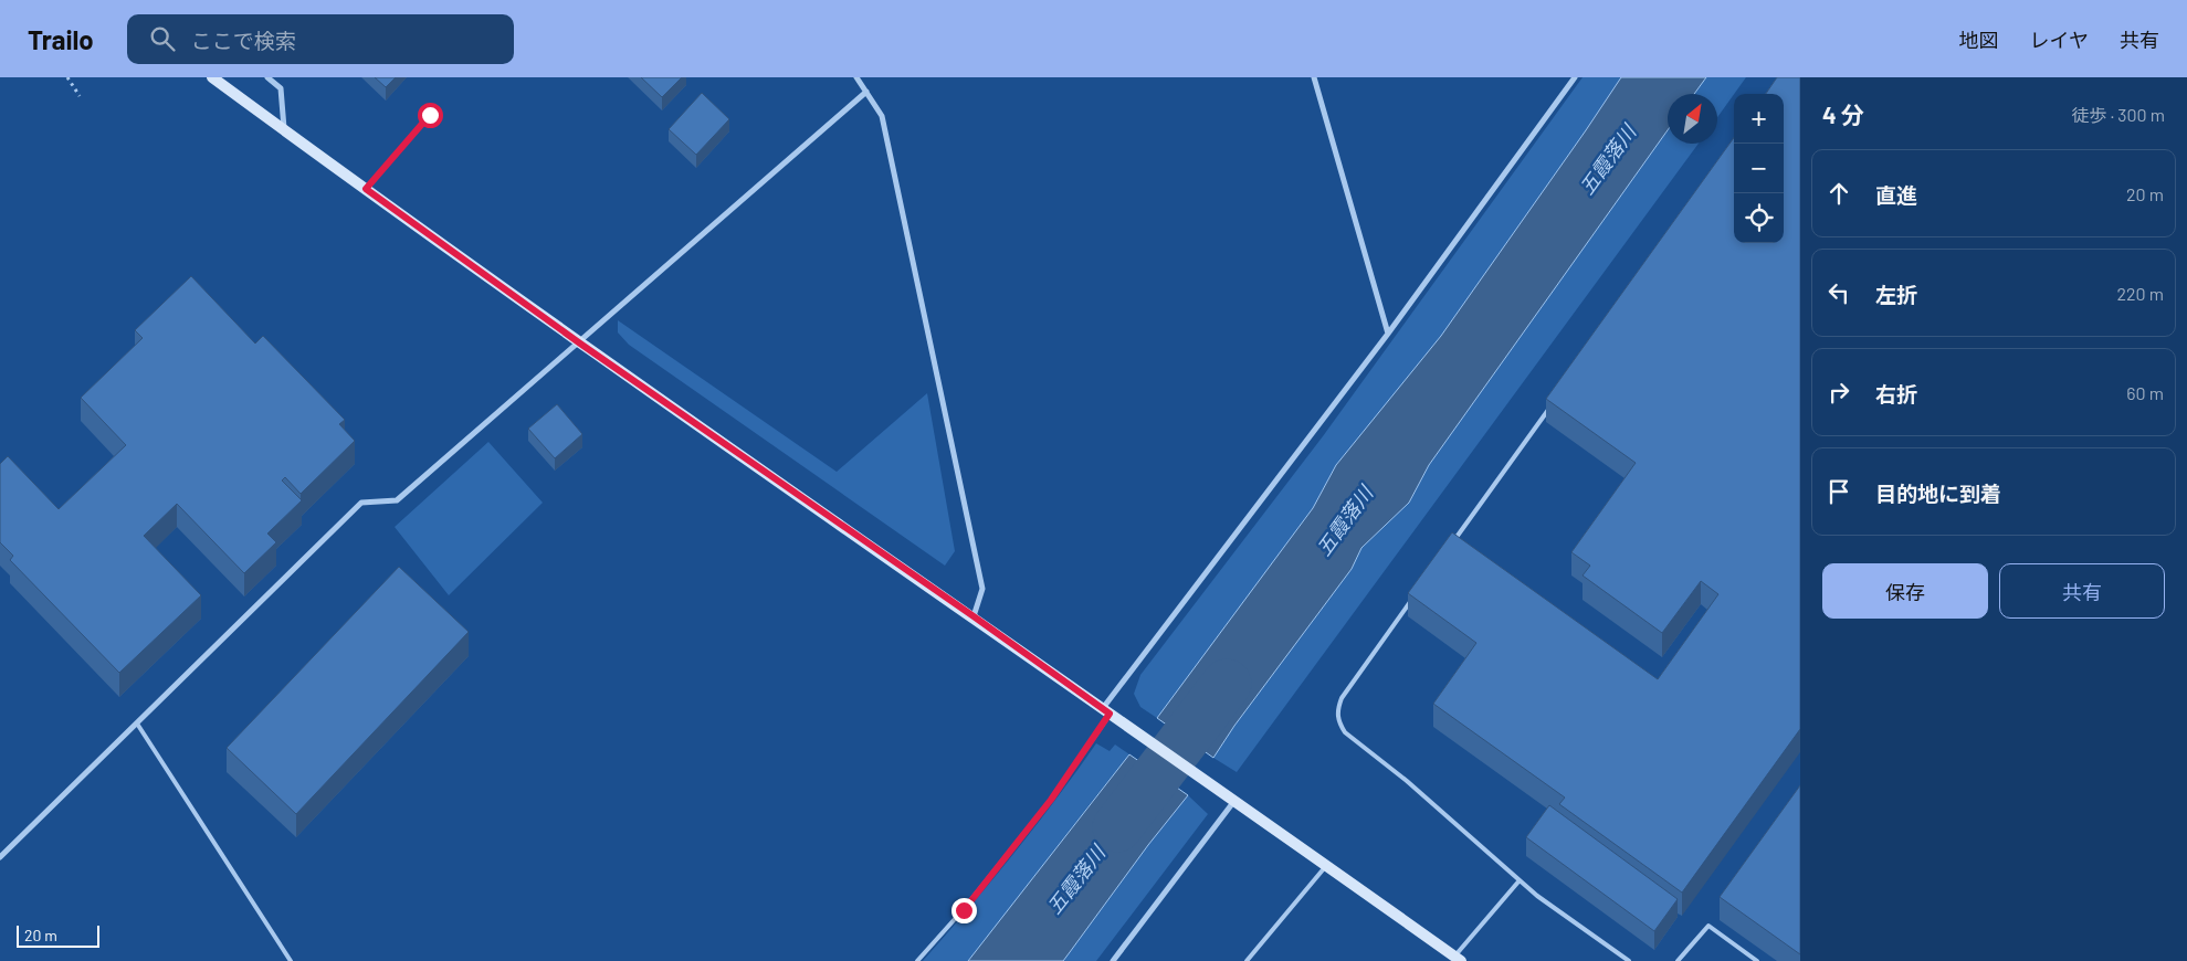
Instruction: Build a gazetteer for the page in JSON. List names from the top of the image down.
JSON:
{
  "water": ["五霞落川"],
  "scale_bar": "20 m",
  "north": "top right",
  "page": {
    "header": "Trailo",
    "search": "ここで検索",
    "nav": ["地図", "レイヤ", "共有"],
    "heading": ["4 分", "徒歩 · 300 m"],
    "map_buttons": ["+", "−"],
    "list": [
      ["直進", "20 m"],
      ["左折", "220 m"],
      ["右折", "60 m"],
      "目的地に到着"
    ],
    "buttons": ["保存", "共有"],
    "scale": "20 m"
  }
}
